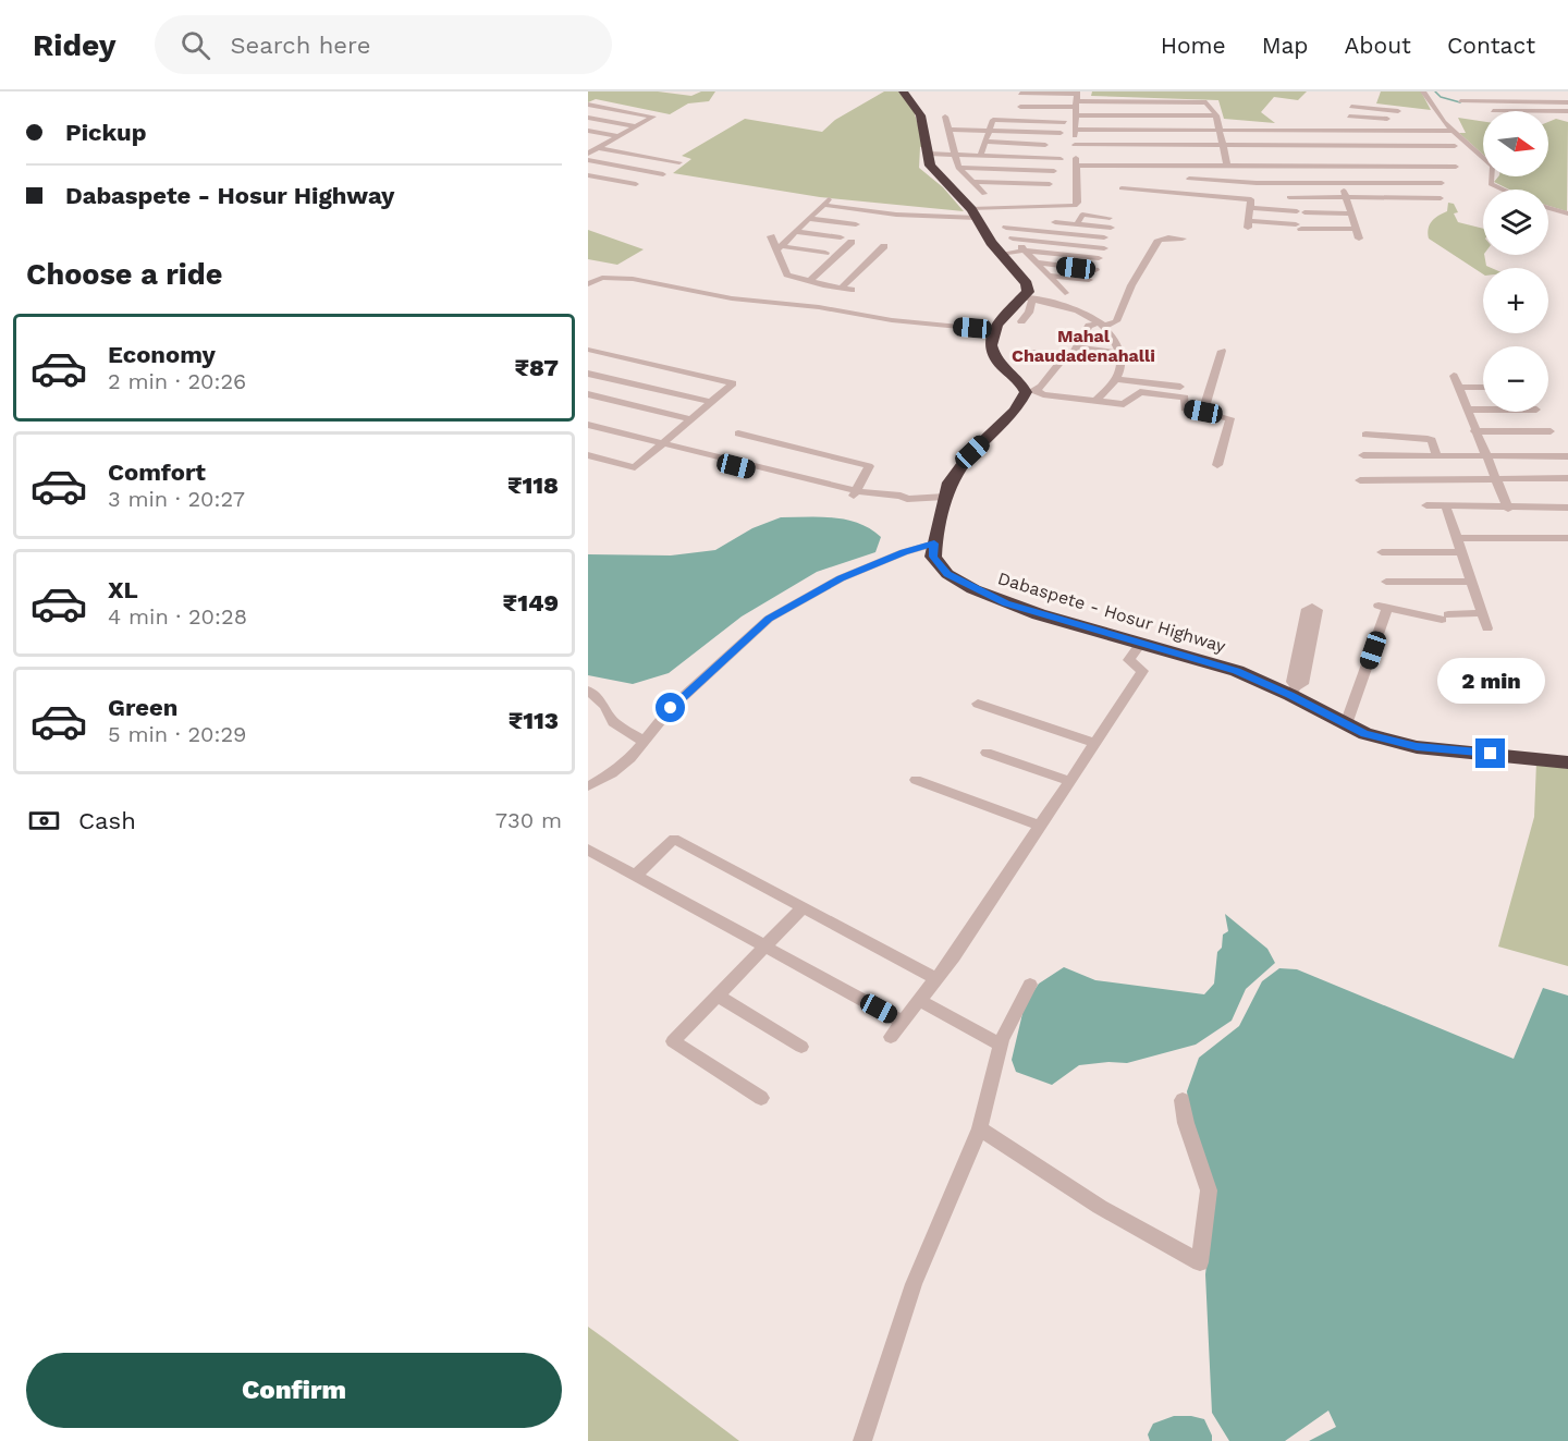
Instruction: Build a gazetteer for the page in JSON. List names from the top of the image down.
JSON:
{
  "streets": {
    "highway": ["Dabaspete - Hosur Highway"]
  },
  "districts": ["Mahal Chaudadenahalli"],
  "north": "right",
  "page": {
    "header": "Ridey",
    "search": "Search here",
    "nav": [
      "Home",
      "Map",
      "About",
      "Contact"
    ],
    "banner": ["Pickup", "Dabaspete - Hosur Highway"],
    "map_buttons": ["+", "−"],
    "heading": "Choose a ride",
    "list": [
      {
        "name": "Economy",
        "note": "2 min · 20:26",
        "value": "₹87"
      },
      {
        "name": "Comfort",
        "note": "3 min · 20:27",
        "value": "₹118"
      },
      {
        "name": "XL",
        "note": "4 min · 20:28",
        "value": "₹149"
      },
      {
        "name": "Green",
        "note": "5 min · 20:29",
        "value": "₹113"
      }
    ],
    "bubble": "2 min",
    "pay": ["Cash", "730 m"],
    "buttons": "Confirm"
  }
}
